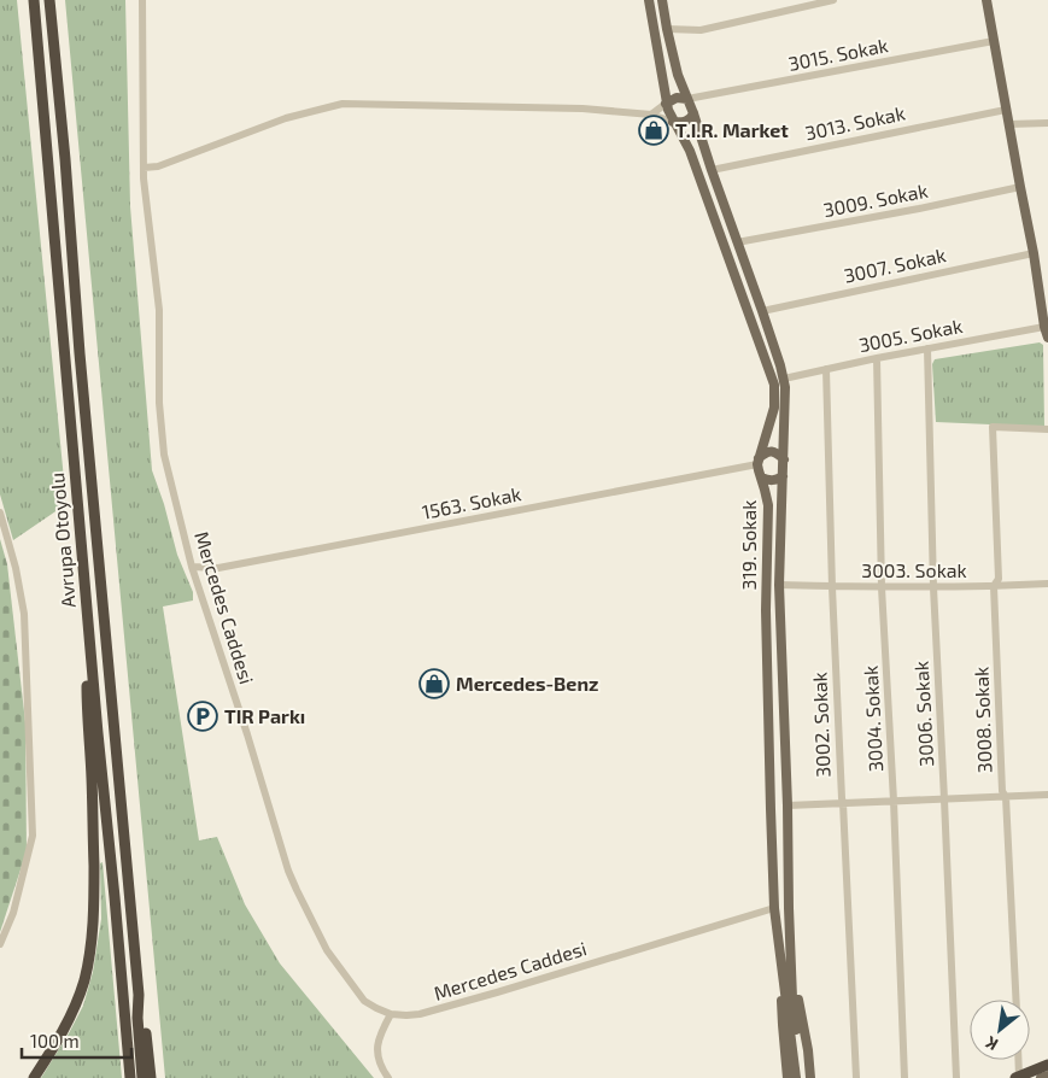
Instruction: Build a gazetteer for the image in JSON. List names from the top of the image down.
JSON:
{
  "streets": {
    "highway": ["Avrupa Otoyolu"],
    "main road": ["319. Sokak"],
    "street": [
      "3015. Sokak",
      "3013. Sokak",
      "3009. Sokak",
      "3007. Sokak",
      "3005. Sokak",
      "1563. Sokak",
      "3003. Sokak",
      "Mercedes Caddesi",
      "3006. Sokak",
      "3004. Sokak",
      "3008. Sokak",
      "3002. Sokak"
    ]
  },
  "crossings": [
    ["3015. Sokak", "319. Sokak"],
    ["3013. Sokak", "319. Sokak"],
    ["3009. Sokak", "319. Sokak"],
    ["3007. Sokak", "319. Sokak"],
    ["3005. Sokak", "319. Sokak"],
    ["3005. Sokak", "3006. Sokak"],
    ["3005. Sokak", "3004. Sokak"],
    ["3005. Sokak", "3002. Sokak"],
    ["1563. Sokak", "319. Sokak"],
    ["1563. Sokak", "Mercedes Caddesi"],
    ["319. Sokak", "3003. Sokak"],
    ["319. Sokak", "Mercedes Caddesi"],
    ["3003. Sokak", "3006. Sokak"],
    ["3003. Sokak", "3004. Sokak"],
    ["3003. Sokak", "3008. Sokak"],
    ["3003. Sokak", "3002. Sokak"]
  ],
  "places": {
    "shop": ["T.I.R. Market", "Mercedes-Benz"],
    "parking": ["TIR Parkı"]
  },
  "scale_bar": "100 m",
  "north": "bottom left"
}
